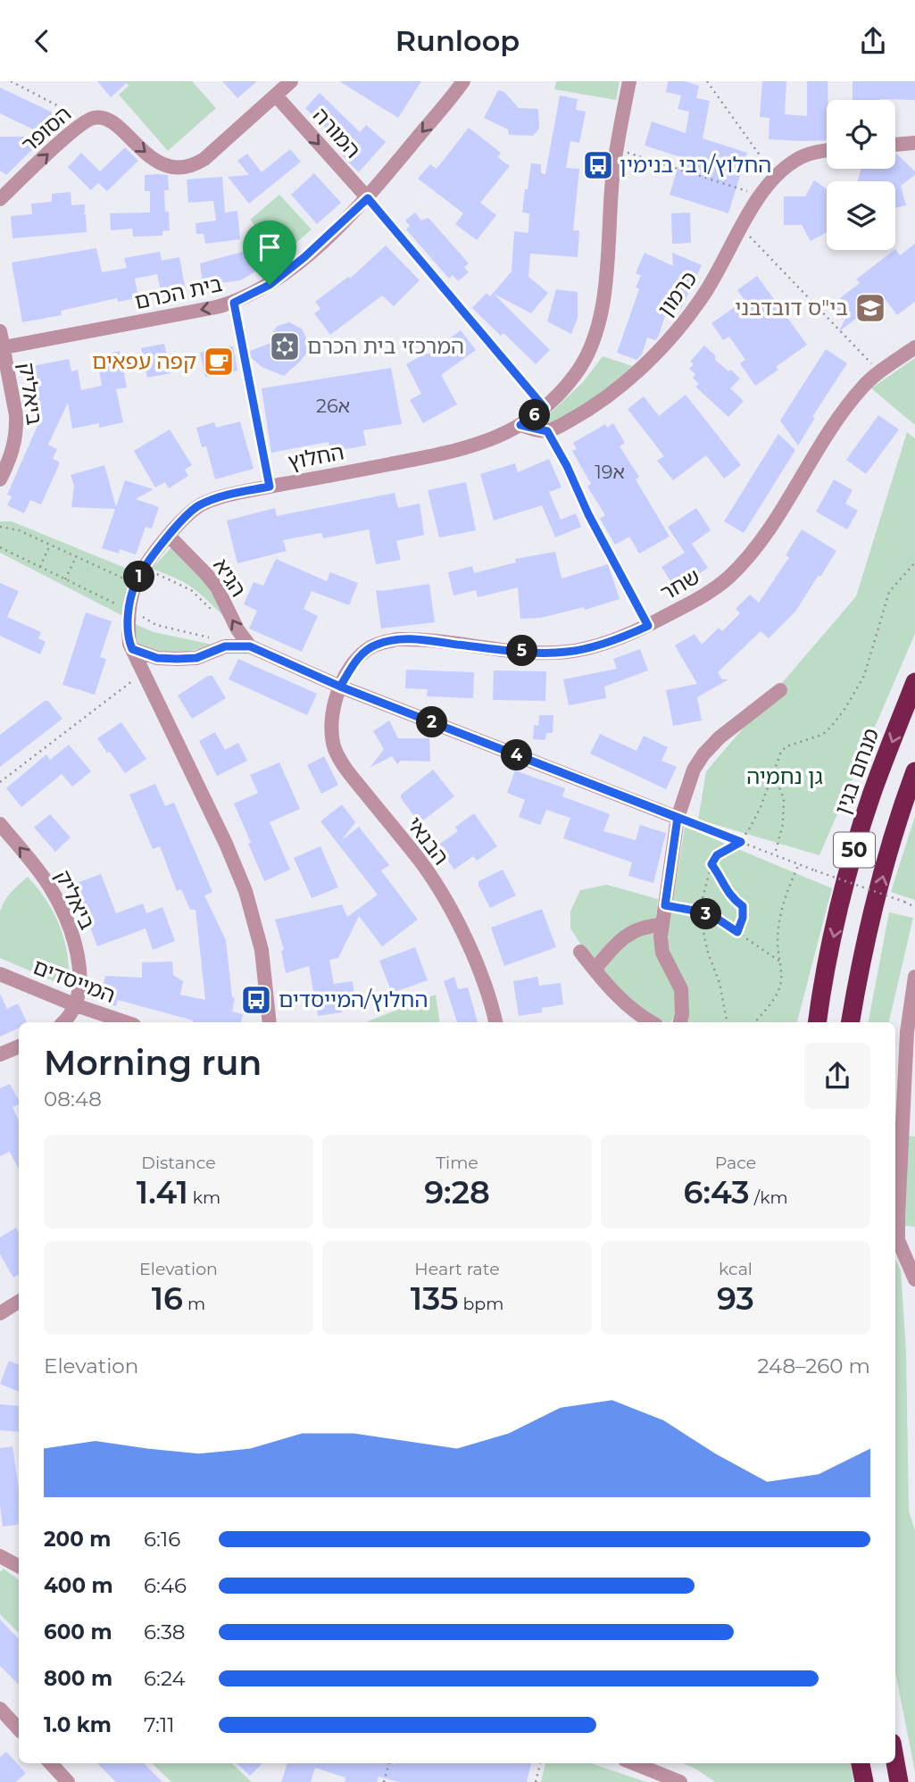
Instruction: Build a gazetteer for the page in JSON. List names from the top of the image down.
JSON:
{
  "streets": {
    "highway": ["מנחם בגין", "50"],
    "street": [
      "הסופר",
      "המורה",
      "בית הכרם",
      "כרמון",
      "ביאליק",
      "החלוץ",
      "הגיא",
      "שחר",
      "הבנאי",
      "המייסדים"
    ]
  },
  "crossings": [
    ["המורה", "בית הכרם"],
    ["בית הכרם", "ביאליק"],
    ["ביאליק", "המייסדים"],
    ["החלוץ", "הגיא"],
    ["שחר", "הבנאי"]
  ],
  "one_way": [
    "הסופר",
    "המורה",
    "בית הכרם",
    "ביאליק",
    "הגיא"
  ],
  "parks": ["גן נחמיה"],
  "places": {
    "bus stop": ["החלוץ/רבי בנימין", "החלוץ/המייסדים"],
    "school or university": ["בי\"ס דובדבני"],
    "synagogue": ["המרכזי בית הכרם"],
    "cafe": ["קפה עפאים"]
  },
  "house_numbers": ["26א", "19א"],
  "page": {
    "header": "Runloop",
    "pins": [
      "6",
      "1",
      "5",
      "2",
      "4",
      "3"
    ],
    "heading": ["Morning run", "08:48"],
    "stats": [
      ["Distance", "1.41 km"],
      ["Time", "9:28"],
      ["Pace", "6:43 /km"],
      ["Elevation", "16 m"],
      ["Heart rate", "135 bpm"],
      ["kcal", "93"]
    ],
    "chart": ["Elevation", "248–260 m"],
    "list": [
      {
        "name": "200 m",
        "note": "6:16"
      },
      {
        "name": "400 m",
        "note": "6:46"
      },
      {
        "name": "600 m",
        "note": "6:38"
      },
      {
        "name": "800 m",
        "note": "6:24"
      },
      {
        "name": "1.0 km",
        "note": "7:11"
      }
    ]
  }
}
